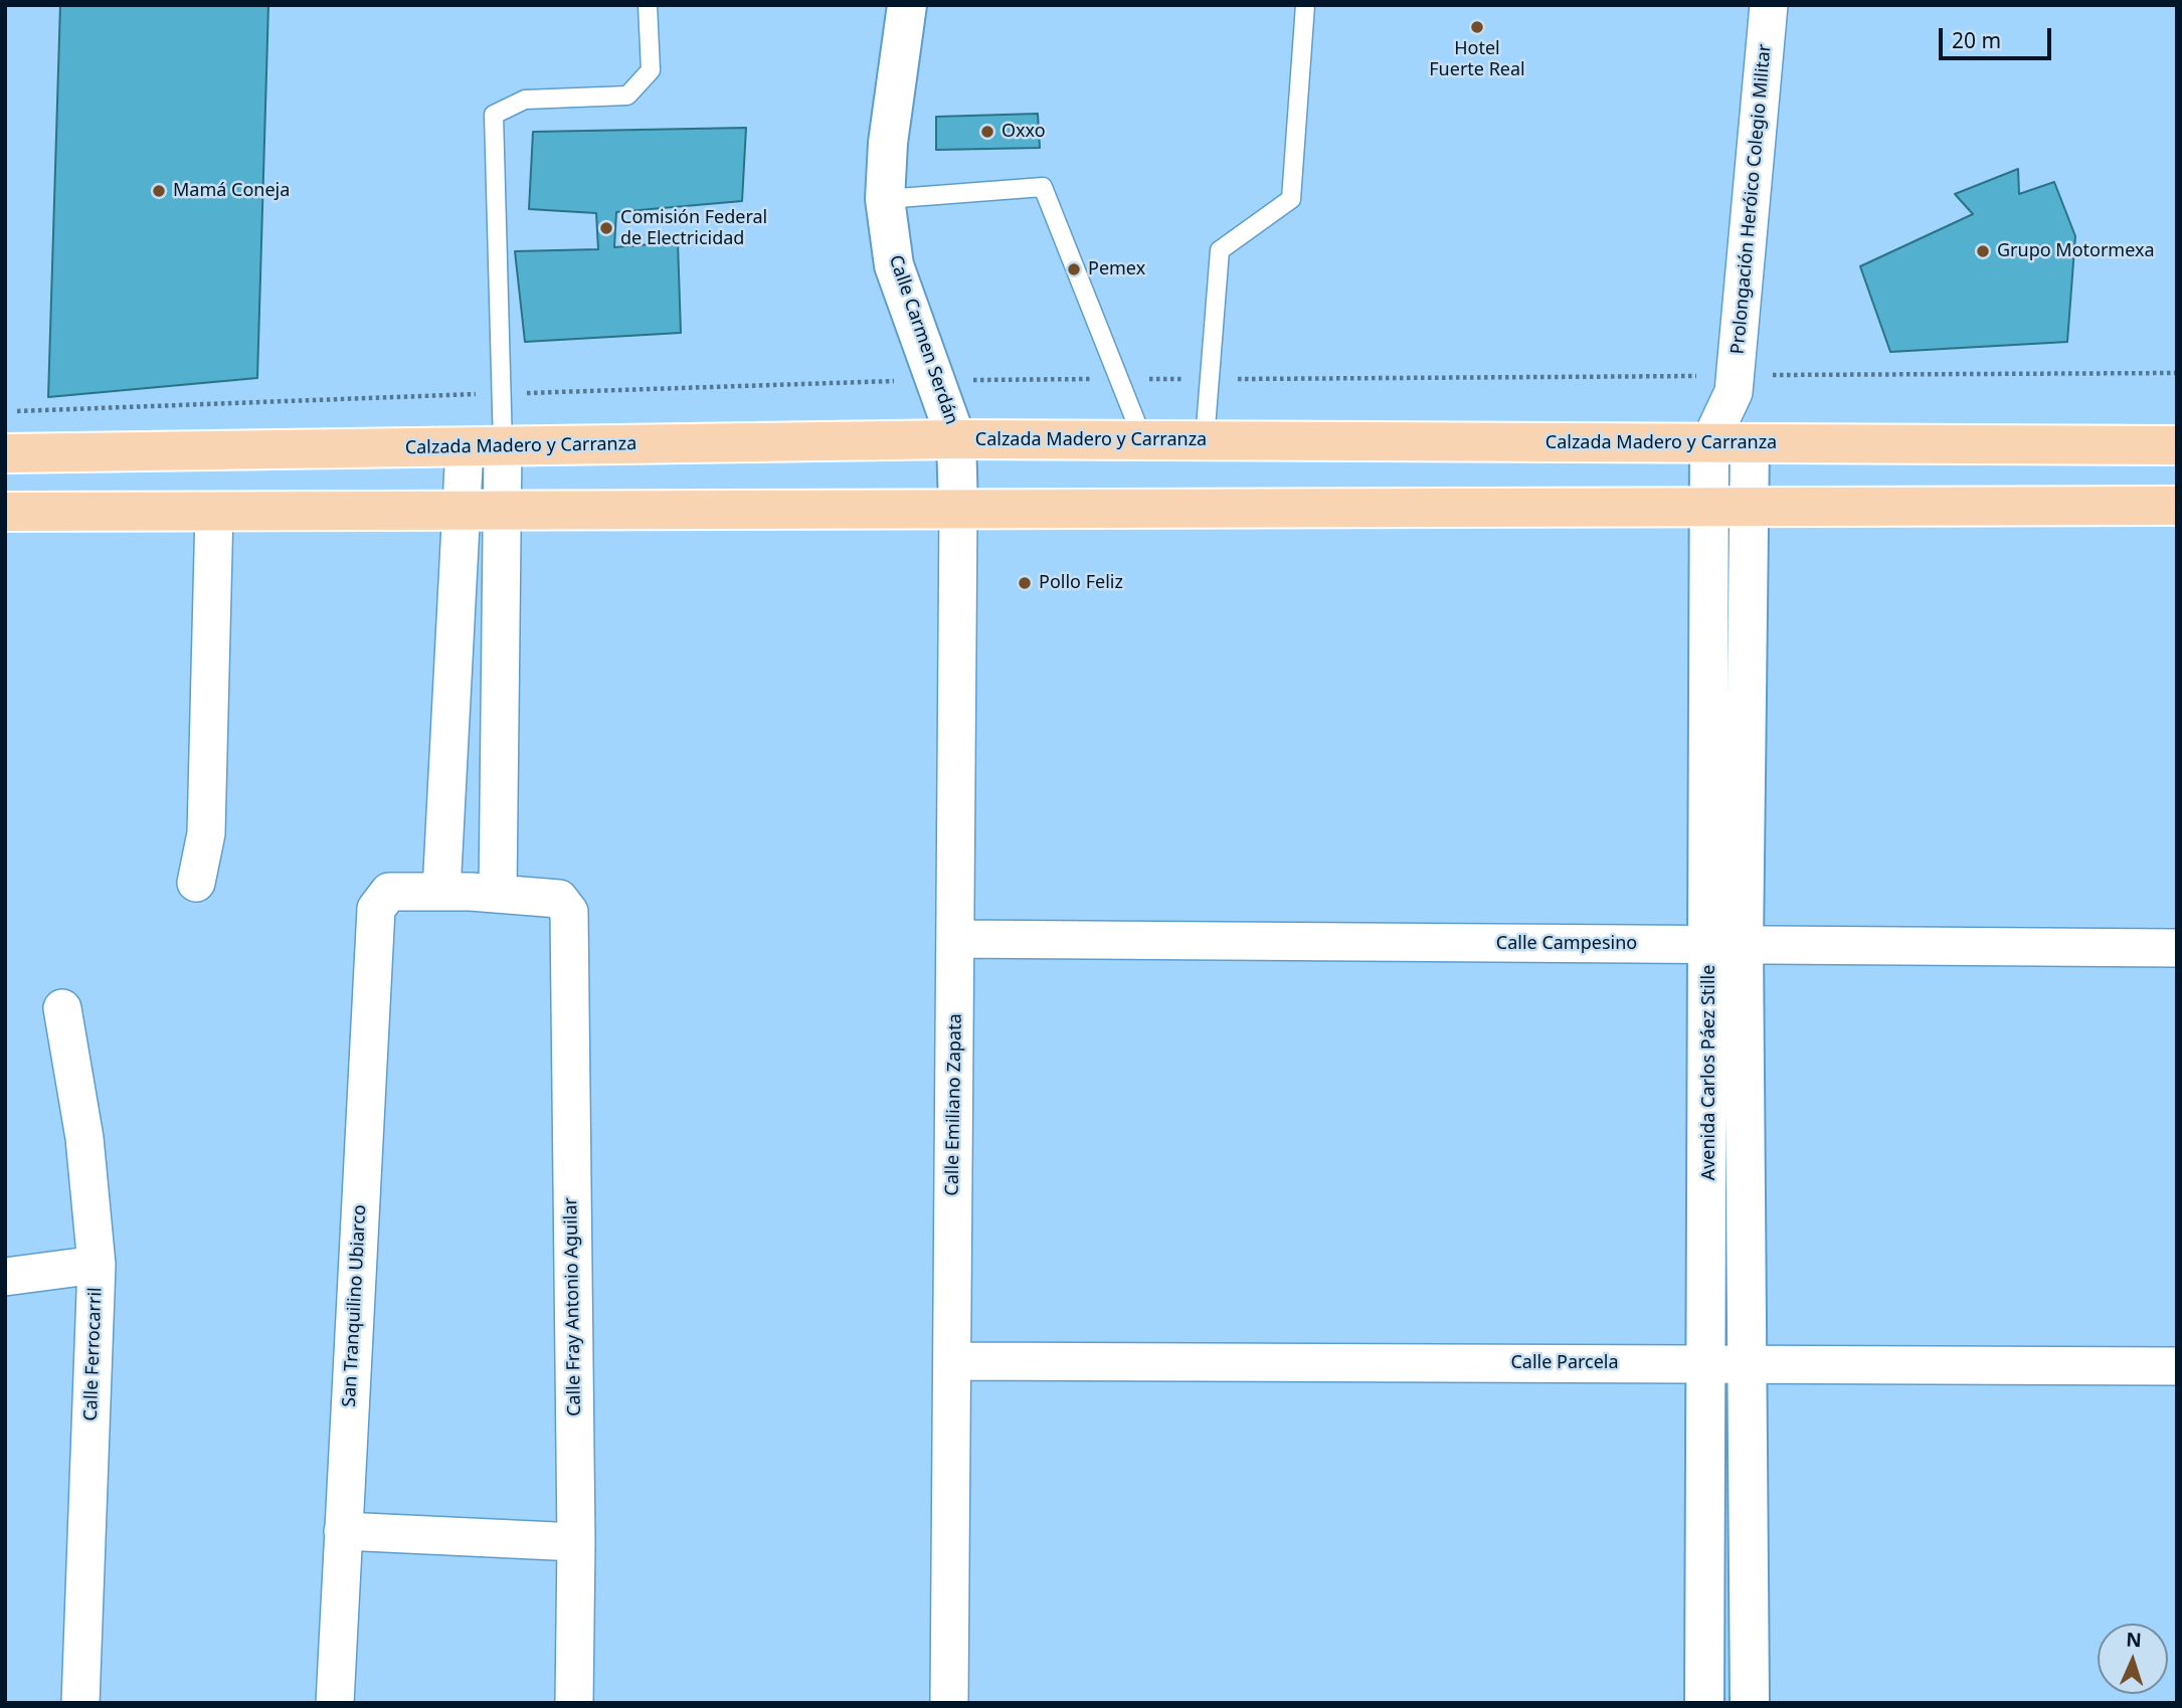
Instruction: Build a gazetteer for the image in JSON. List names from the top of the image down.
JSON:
{
  "streets": {
    "main road": ["Calzada Madero y Carranza"],
    "street": [
      "Prolongación Heróico Colegio Militar",
      "Calle Carmen Serdán",
      "Calle Campesino",
      "Avenida Carlos Páez Stille",
      "Calle Emiliano Zapata",
      "San Tranquilino Ubiarco",
      "Calle Fray Antonio Aguilar",
      "Calle Ferrocarril",
      "Calle Parcela"
    ]
  },
  "crossings": [
    ["Prolongación Heróico Colegio Militar", "Calzada Madero y Carranza"],
    ["Prolongación Heróico Colegio Militar", "Avenida Carlos Páez Stille"],
    ["Calle Carmen Serdán", "Calzada Madero y Carranza"],
    ["Calle Carmen Serdán", "Calle Emiliano Zapata"],
    ["Calzada Madero y Carranza", "Avenida Carlos Páez Stille"],
    ["Calle Campesino", "Avenida Carlos Páez Stille"],
    ["Calle Campesino", "Calle Emiliano Zapata"],
    ["Avenida Carlos Páez Stille", "Calle Parcela"],
    ["Calle Emiliano Zapata", "Calle Parcela"]
  ],
  "places": [
    "Hotel Fuerte Real",
    "Oxxo",
    "Mamá Coneja",
    "Comisión Federal de Electricidad",
    "Grupo Motormexa",
    "Pemex",
    "Pollo Feliz"
  ],
  "scale_bar": "20 m",
  "north": "top"
}
